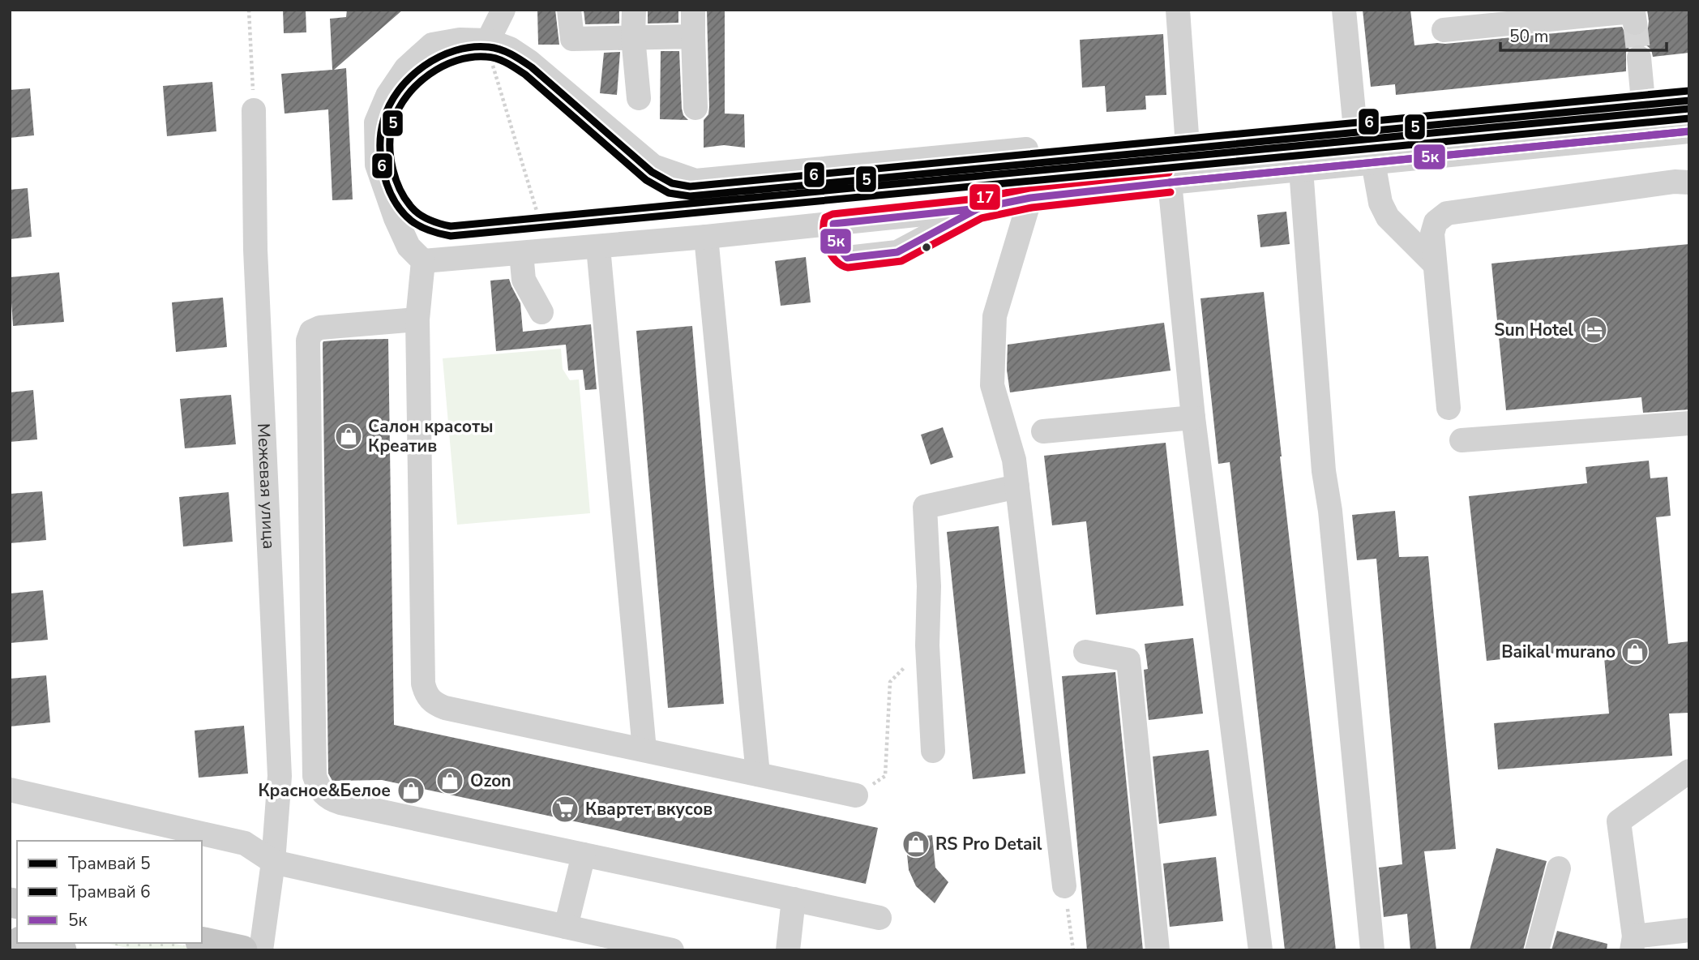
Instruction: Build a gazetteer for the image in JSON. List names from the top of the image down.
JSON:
{
  "streets": {
    "street": ["Межевая улица"]
  },
  "places": {
    "hotel": ["Sun Hotel"],
    "shop": [
      "Салон красоты Креатив",
      "Baikal murano",
      "Ozon",
      "Красное&Белое",
      "RS Pro Detail"
    ],
    "supermarket": ["Квартет вкусов"]
  },
  "lines": [
    "tram line 6",
    "tram line 5",
    "transit line 5к",
    "transit line 17"
  ],
  "legend": ["Трамвай 5", "Трамвай 6", "5к"],
  "scale_bar": "50 m"
}
